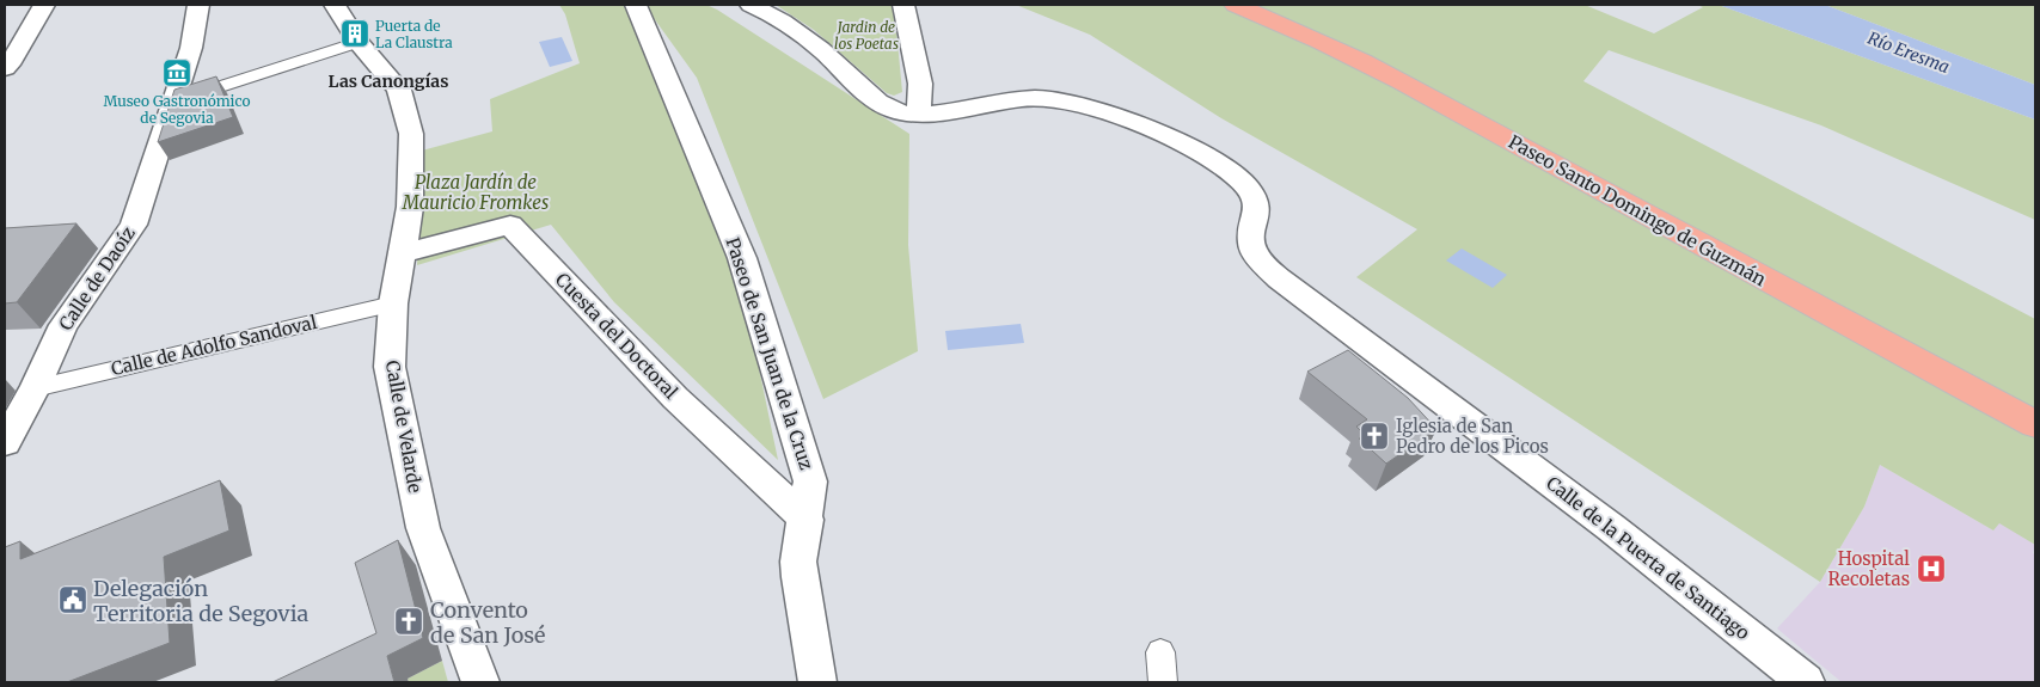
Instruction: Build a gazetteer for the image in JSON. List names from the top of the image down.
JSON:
{
  "streets": {
    "main road": ["Paseo Santo Domingo de Guzmán"],
    "street": [
      "Calle de Daoíz",
      "Cuesta del Doctoral",
      "Calle de Adolfo Sandoval",
      "Paseo de San Juan de la Cruz",
      "Calle de Velarde",
      "Calle de la Puerta de Santiago"
    ]
  },
  "crossings": [
    ["Calle de Daoíz", "Calle de Adolfo Sandoval"],
    ["Cuesta del Doctoral", "Paseo de San Juan de la Cruz"],
    ["Cuesta del Doctoral", "Calle de Velarde"],
    ["Calle de Adolfo Sandoval", "Calle de Velarde"]
  ],
  "districts": ["Las Canongías"],
  "water": ["Río Eresma"],
  "parks": ["Jardin de los Poetas", "Plaza Jardín de Mauricio Fromkes"],
  "places": {
    "building": ["Puerta de La Claustra"],
    "museum": ["Museo Gastronómico de Segovia"],
    "church": ["Iglesia de San Pedro de los Picos", "Convento de San José"],
    "hospital": ["Hospital Recoletas"],
    "public building": ["Delegación Territoria de Segovia"]
  }
}
